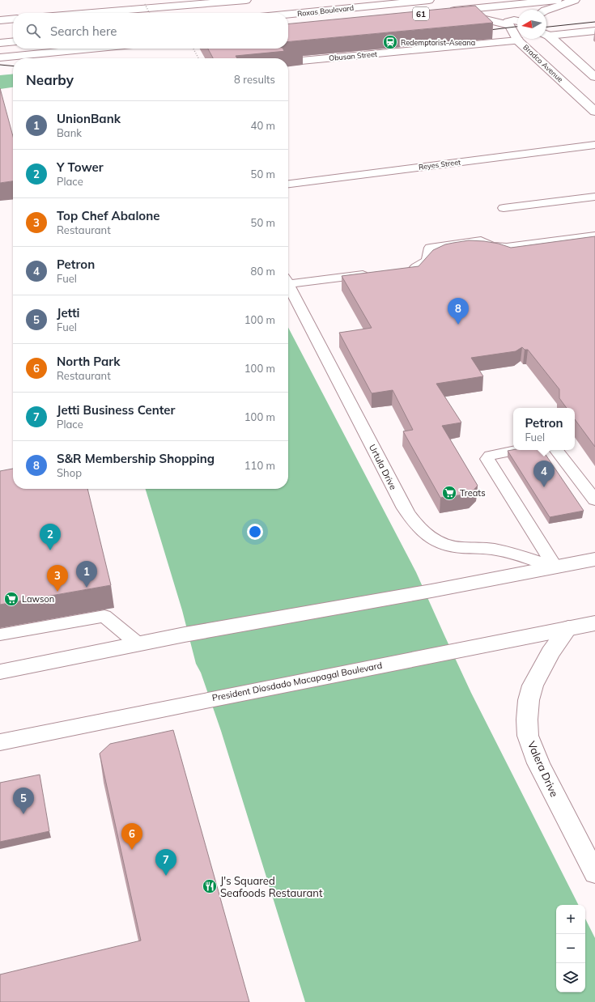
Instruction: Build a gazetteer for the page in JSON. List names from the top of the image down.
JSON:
{
  "streets": {
    "main road": [
      "Roxas Boulevard",
      "61",
      "Obusan Street",
      "Bradco Avenue",
      "President Diosdado Macapagal Boulevard",
      "Valera Drive"
    ],
    "lane": ["Reyes Street", "Urtula Drive"]
  },
  "crossings": [
    ["Obusan Street", "Bradco Avenue"],
    ["President Diosdado Macapagal Boulevard", "Valera Drive"]
  ],
  "places": {
    "station": ["Redemptorist–Aseana"],
    "supermarket": ["Treats", "Lawson"],
    "restaurant": ["J's Squared Seafoods Restaurant"]
  },
  "north": "left",
  "page": {
    "search": "Search here",
    "heading": ["Nearby", "8 results"],
    "list": [
      {
        "mark": "1",
        "name": "UnionBank",
        "note": "Bank",
        "value": "40 m"
      },
      {
        "mark": "2",
        "name": "Y Tower",
        "note": "Place",
        "value": "50 m"
      },
      {
        "mark": "3",
        "name": "Top Chef Abalone",
        "note": "Restaurant",
        "value": "50 m"
      },
      {
        "mark": "4",
        "name": "Petron",
        "note": "Fuel",
        "value": "80 m"
      },
      {
        "mark": "5",
        "name": "Jetti",
        "note": "Fuel",
        "value": "100 m"
      },
      {
        "mark": "6",
        "name": "North Park",
        "note": "Restaurant",
        "value": "100 m"
      },
      {
        "mark": "7",
        "name": "Jetti Business Center",
        "note": "Place",
        "value": "100 m"
      },
      {
        "mark": "8",
        "name": "S&R Membership Shopping",
        "note": "Shop",
        "value": "110 m"
      }
    ],
    "pins": [
      "8",
      "4",
      "2",
      "1",
      "3",
      "5",
      "6",
      "7"
    ],
    "popup": ["Petron", "Fuel"],
    "map_buttons": ["+", "−"]
  }
}
